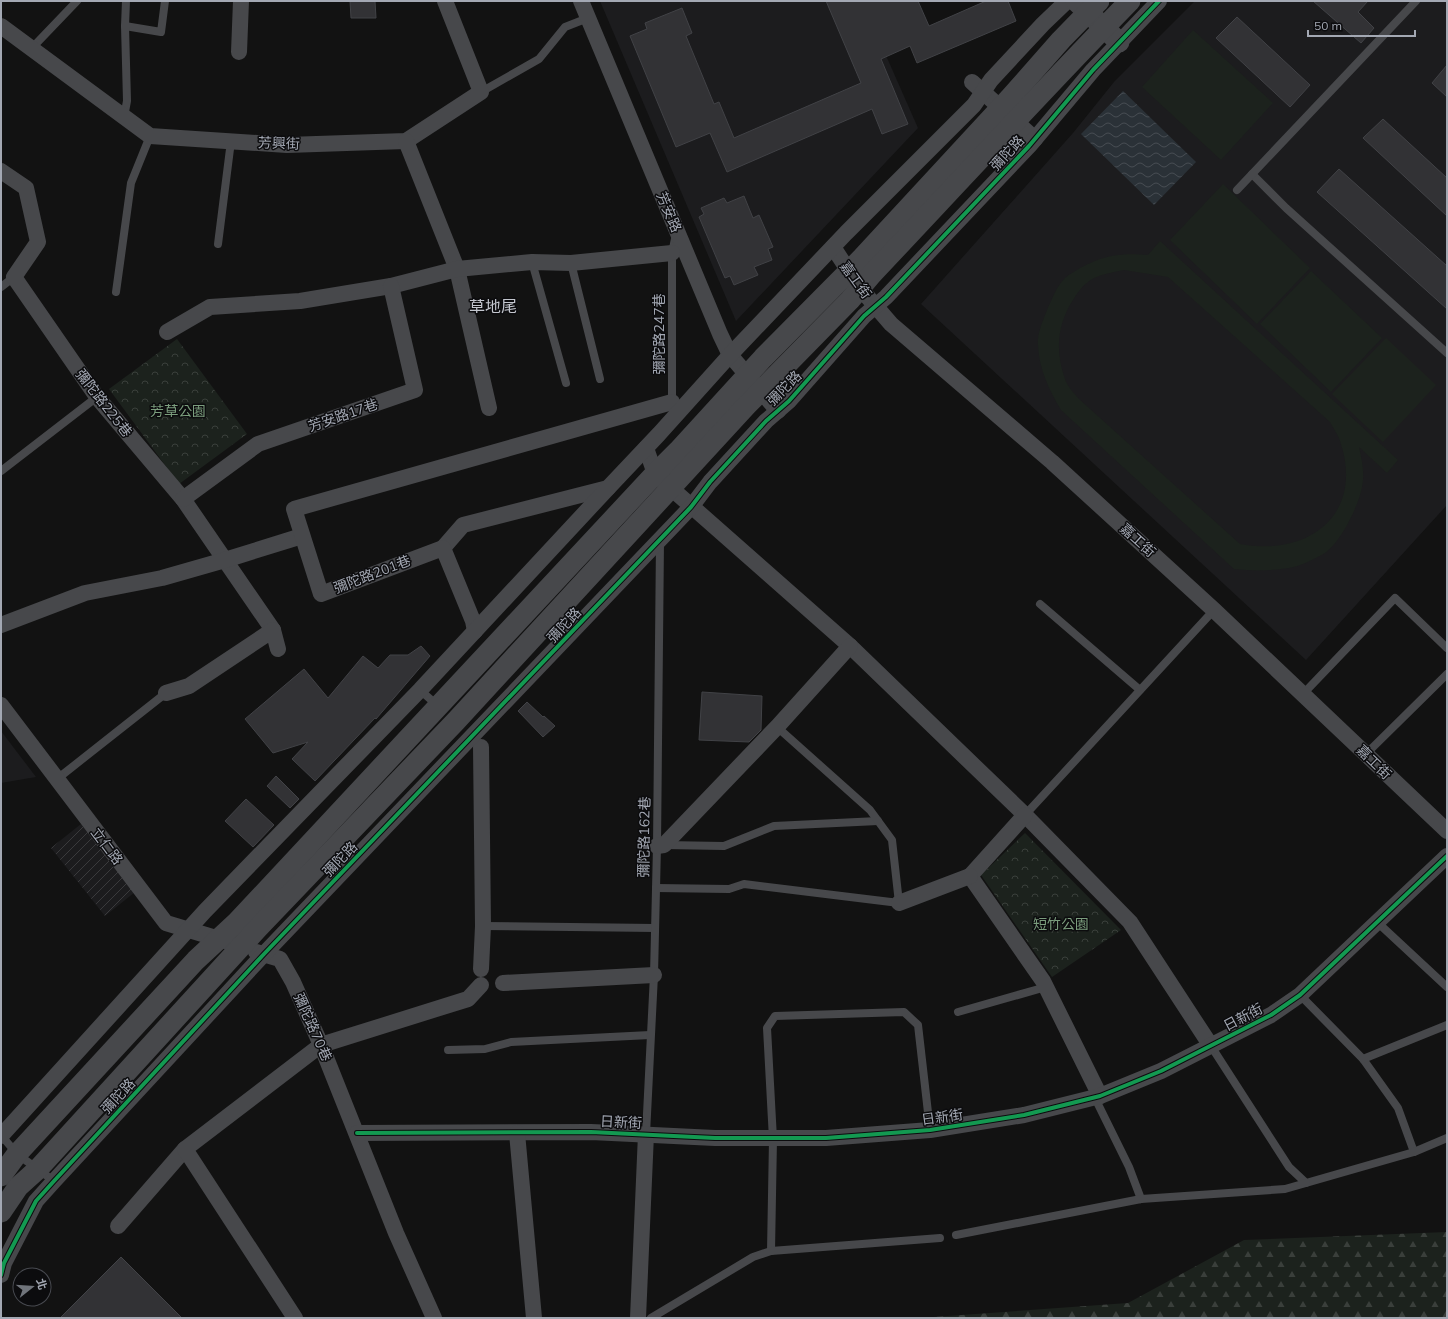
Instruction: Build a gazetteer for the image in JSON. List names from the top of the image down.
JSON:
{
  "streets": {
    "street": [
      "芳興街",
      "彌陀路",
      "芳安路",
      "嘉工街",
      "彌陀路225巷",
      "芳安路17巷",
      "彌陀路201巷",
      "立仁路",
      "日新街",
      "彌陀路70巷"
    ],
    "lane": ["彌陀路247巷", "彌陀路162巷"]
  },
  "crossings": [
    ["彌陀路", "芳安路"],
    ["彌陀路", "嘉工街"],
    ["彌陀路", "彌陀路162巷"],
    ["彌陀路", "立仁路"],
    ["彌陀路", "彌陀路70巷"],
    ["芳安路", "彌陀路247巷"],
    ["彌陀路225巷", "芳安路17巷"],
    ["彌陀路162巷", "日新街"],
    ["立仁路", "彌陀路70巷"],
    ["日新街", "彌陀路70巷"]
  ],
  "districts": ["草地尾"],
  "parks": ["芳草公園", "短竹公園"],
  "scale_bar": "50 m",
  "north": "right"
}
